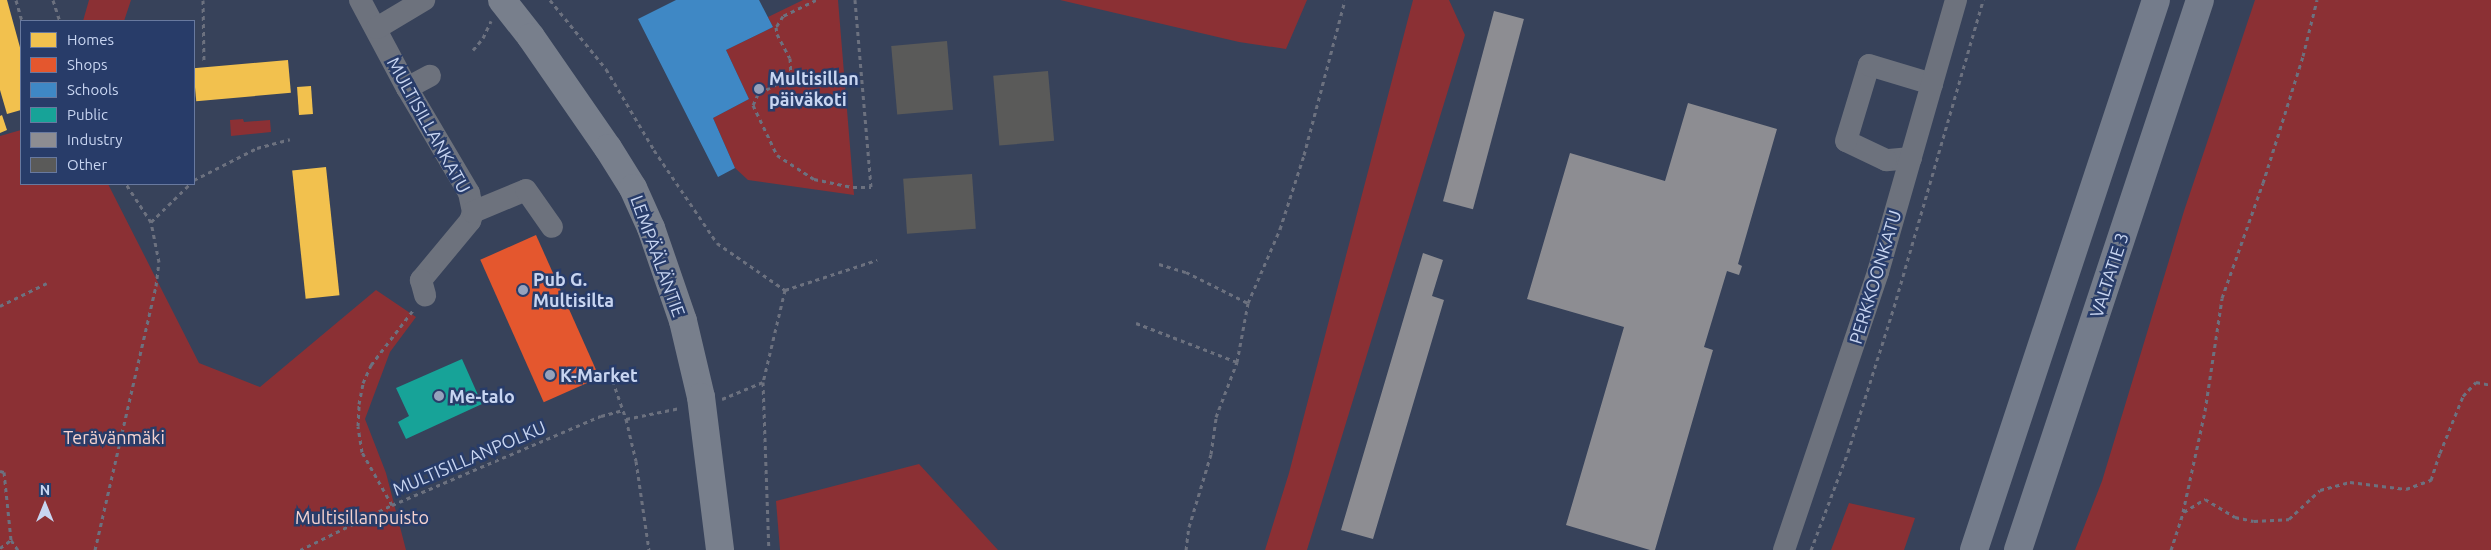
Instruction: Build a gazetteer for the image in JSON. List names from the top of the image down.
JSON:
{
  "streets": {
    "highway": ["VALTATIE 3"],
    "main road": ["LEMPÄÄLÄNTIE"],
    "street": ["MULTISILLANKATU", "PERKKOONKATU"],
    "path": ["MULTISILLANPOLKU"]
  },
  "parks": ["Terävänmäki", "Multisillanpuisto"],
  "places": [
    "Multisillan päiväkoti",
    "Pub G. Multisilta",
    "K-Market",
    "Me-talo"
  ],
  "legend": [
    "Homes",
    "Shops",
    "Schools",
    "Public",
    "Industry",
    "Other"
  ],
  "north": "top"
}
